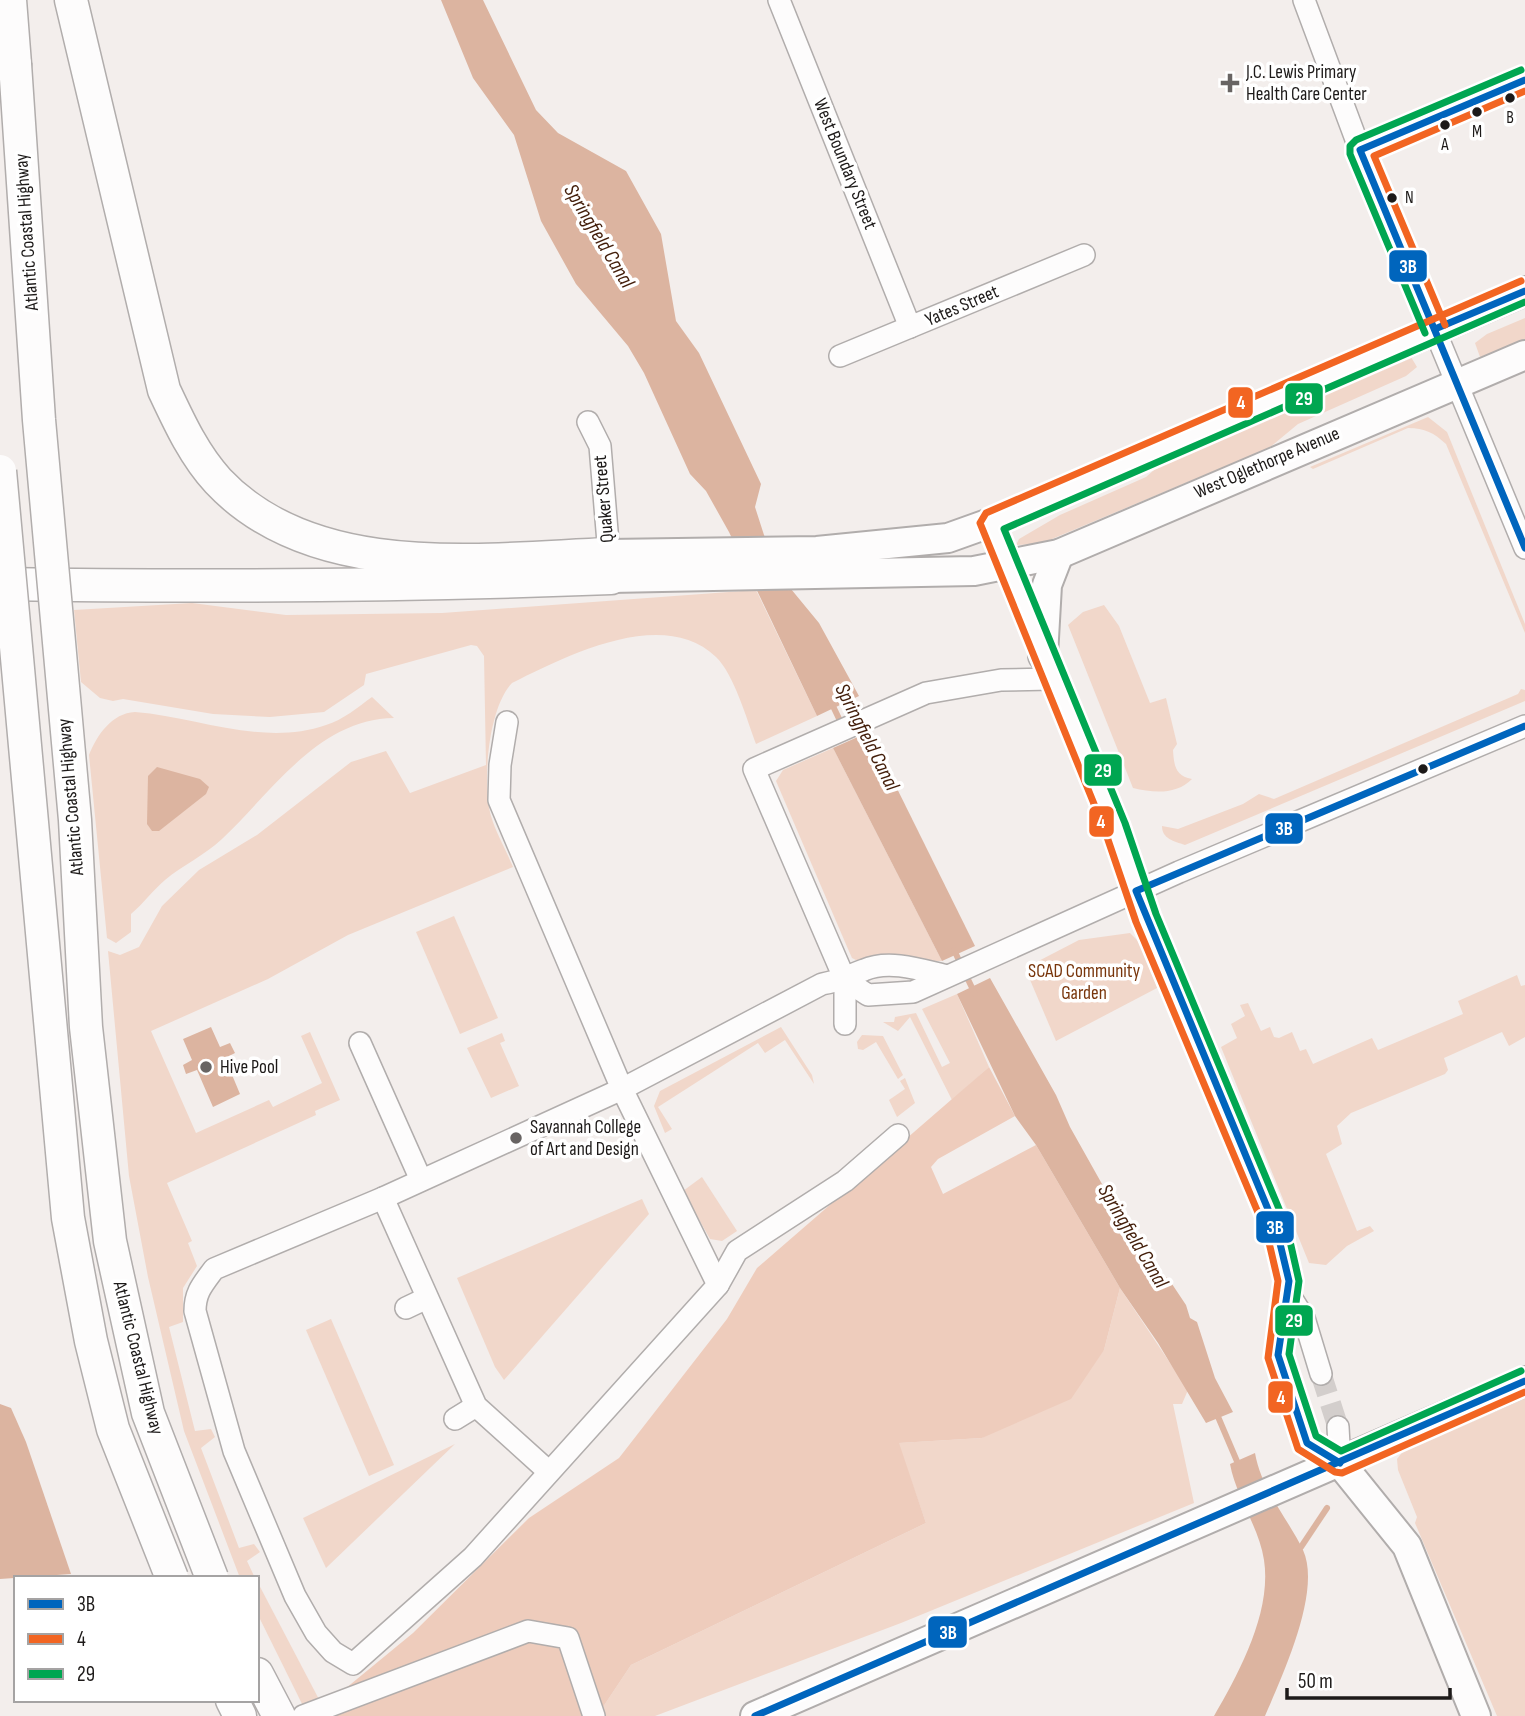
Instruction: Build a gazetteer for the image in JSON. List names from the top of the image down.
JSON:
{
  "streets": {
    "highway": ["Atlantic Coastal Highway"],
    "main road": ["West Oglethorpe Avenue"],
    "street": ["West Boundary Street", "Yates Street", "Quaker Street"]
  },
  "crossings": [
    ["West Boundary Street", "Yates Street"]
  ],
  "water": ["Springfield Canal"],
  "parks": ["SCAD Community Garden"],
  "places": {
    "health": ["J.C. Lewis Primary Health Care Center"],
    "other": [
      "B",
      "M",
      "A",
      "N",
      "Hive Pool",
      "Savannah College of Art and Design"
    ]
  },
  "lines": ["transit line 29", "transit line 3B", "transit line 4"],
  "legend": ["3B", "4", "29"],
  "scale_bar": "50 m"
}
